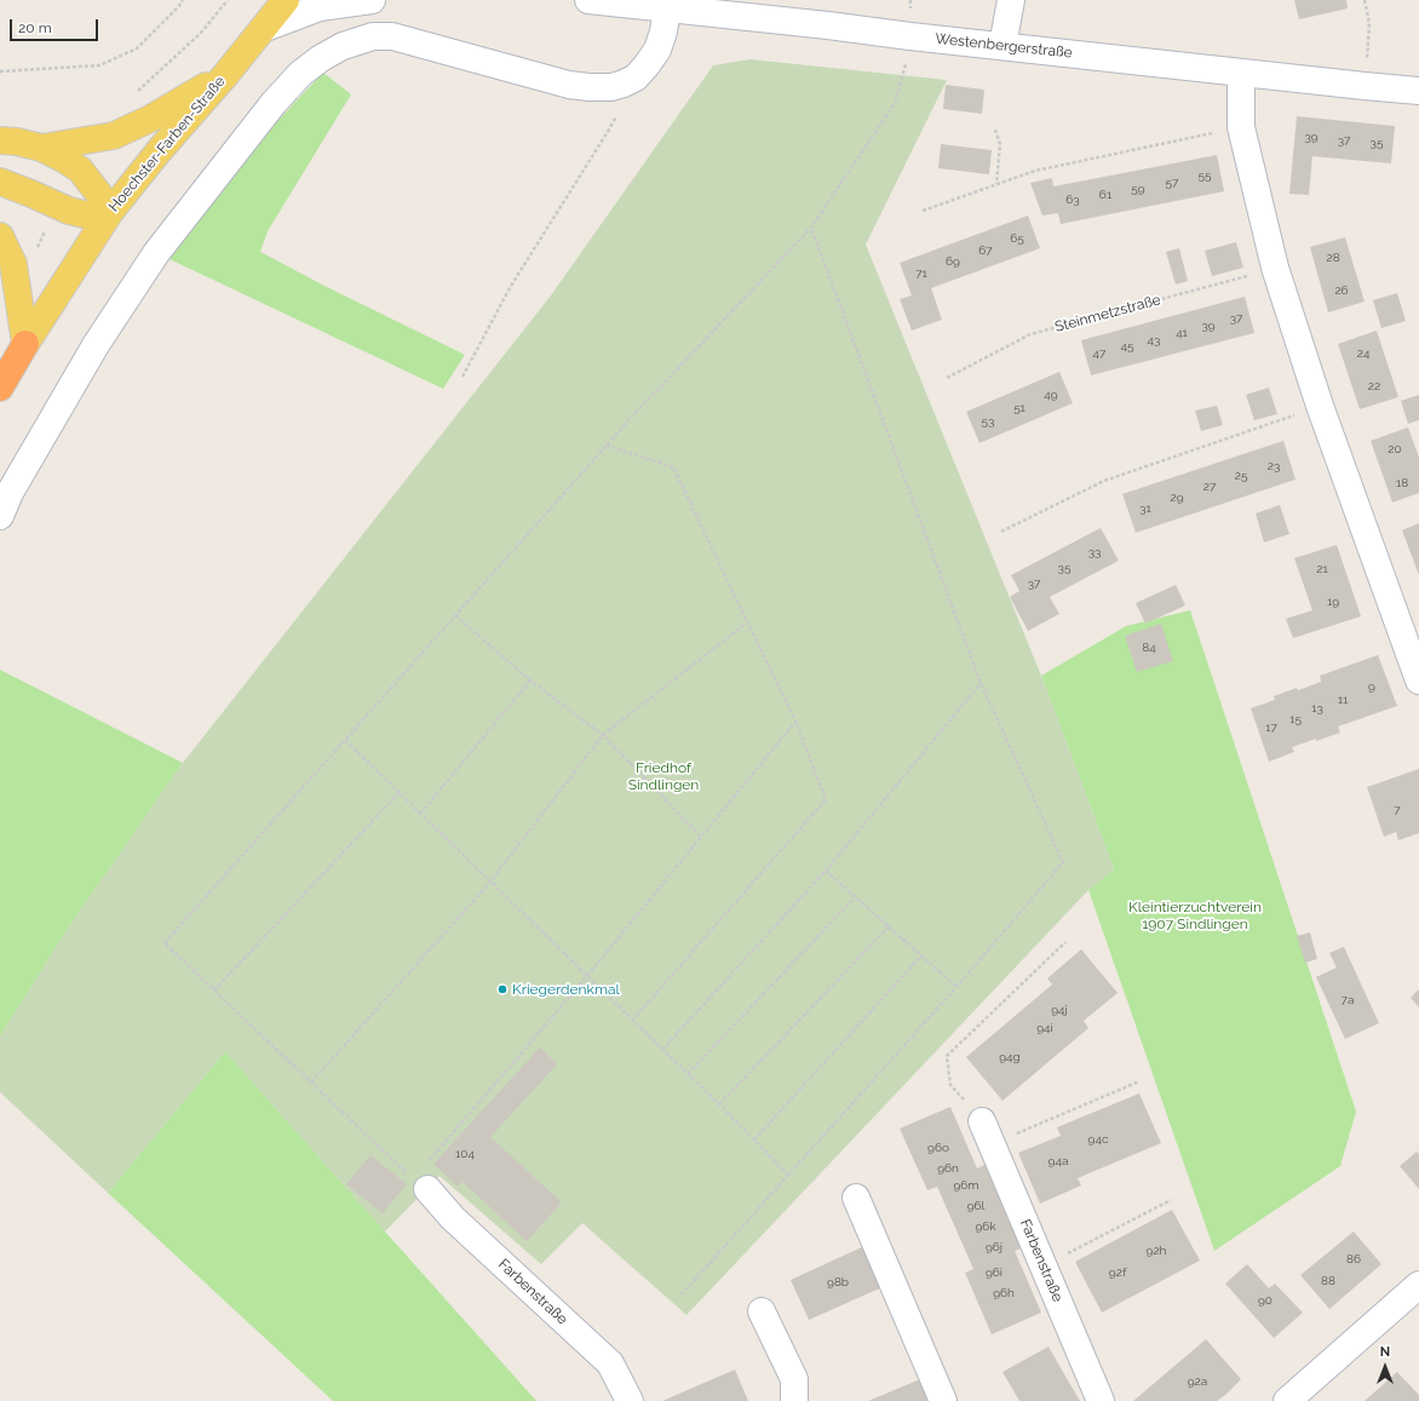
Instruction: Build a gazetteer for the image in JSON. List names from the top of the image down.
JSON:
{
  "streets": {
    "main road": ["Hoechster-Farben-Straße"],
    "street": ["Westenbergerstraße", "Farbenstraße"],
    "path": ["Steinmetzstraße"]
  },
  "parks": ["Friedhof Sindlingen", "Kleintierzuchtverein 1907 Sindlingen"],
  "places": ["Kriegerdenkmal"],
  "house_numbers": [
    "39",
    "37",
    "35",
    "55",
    "57",
    "59",
    "61",
    "63",
    "65",
    "67",
    "28",
    "69",
    "71",
    "26",
    "37",
    "39",
    "41",
    "43",
    "45",
    "47",
    "24",
    "22",
    "49",
    "51",
    "53",
    "20",
    "23",
    "25",
    "18",
    "27",
    "29",
    "31",
    "33",
    "35",
    "21",
    "37",
    "19",
    "84",
    "9",
    "11",
    "13",
    "15",
    "17",
    "7",
    "7a",
    "94j",
    "94i",
    "94g",
    "94c",
    "96o",
    "104",
    "94a",
    "96n",
    "96m",
    "96l",
    "96k",
    "96j",
    "92h",
    "86",
    "96i",
    "92f",
    "88",
    "98b",
    "96h",
    "90",
    "92a"
  ],
  "scale_bar": "20 m",
  "north": "top"
}
